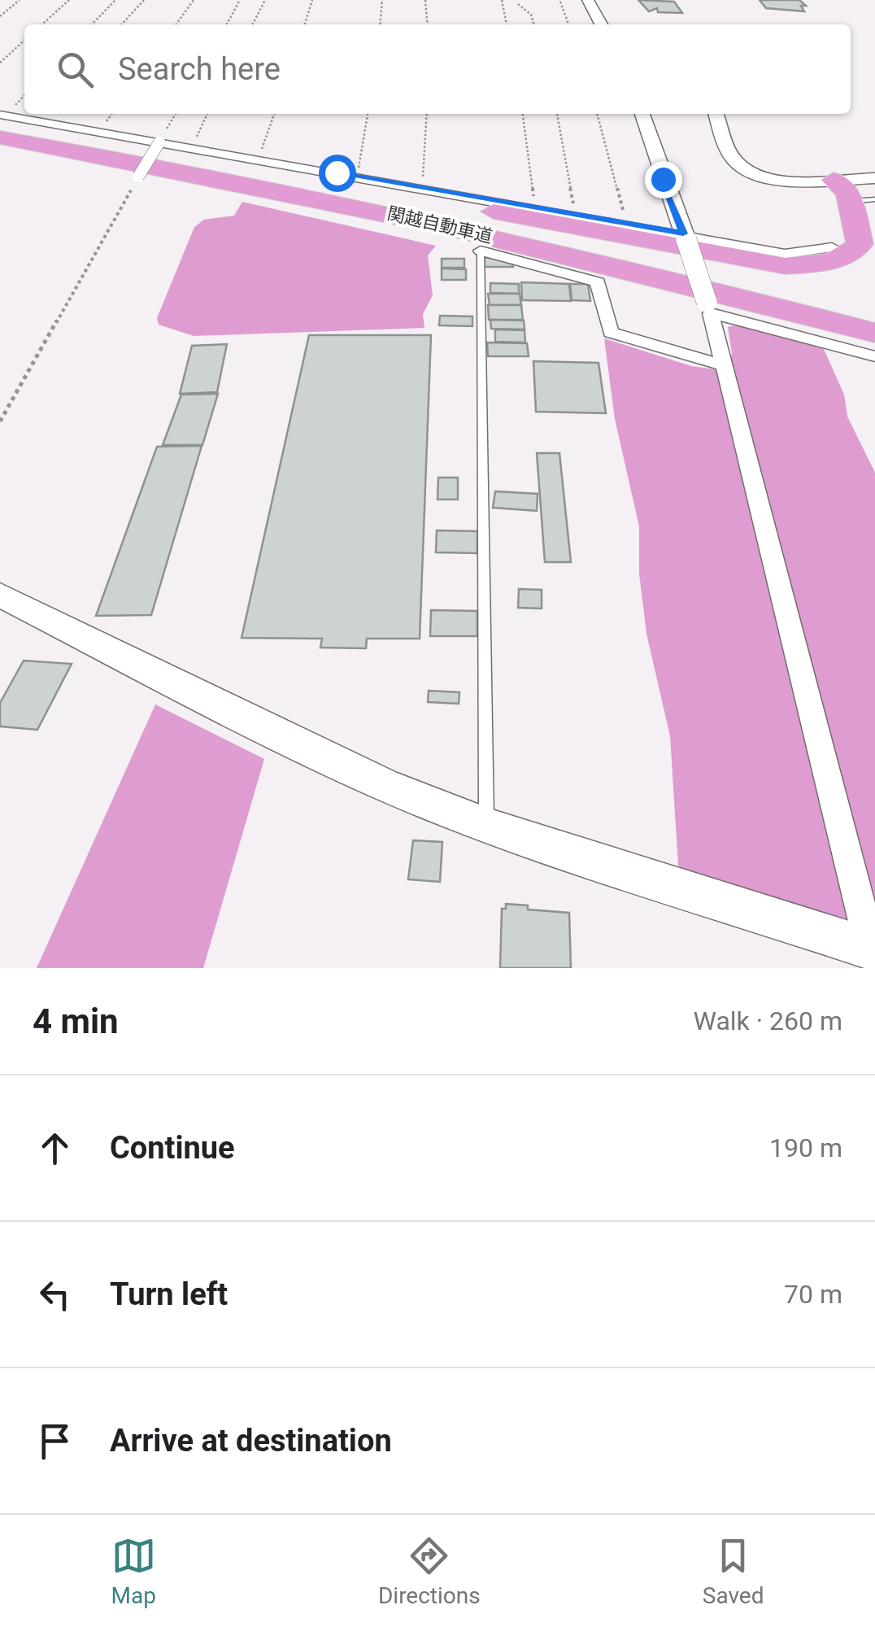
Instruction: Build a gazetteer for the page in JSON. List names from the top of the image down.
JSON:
{
  "streets": {
    "highway": ["関越自動車道"]
  },
  "page": {
    "search": "Search here",
    "heading": ["4 min", "Walk · 260 m"],
    "list": [
      ["Continue", "190 m"],
      ["Turn left", "70 m"],
      "Arrive at destination"
    ],
    "nav": ["Map", "Directions", "Saved"]
  }
}
